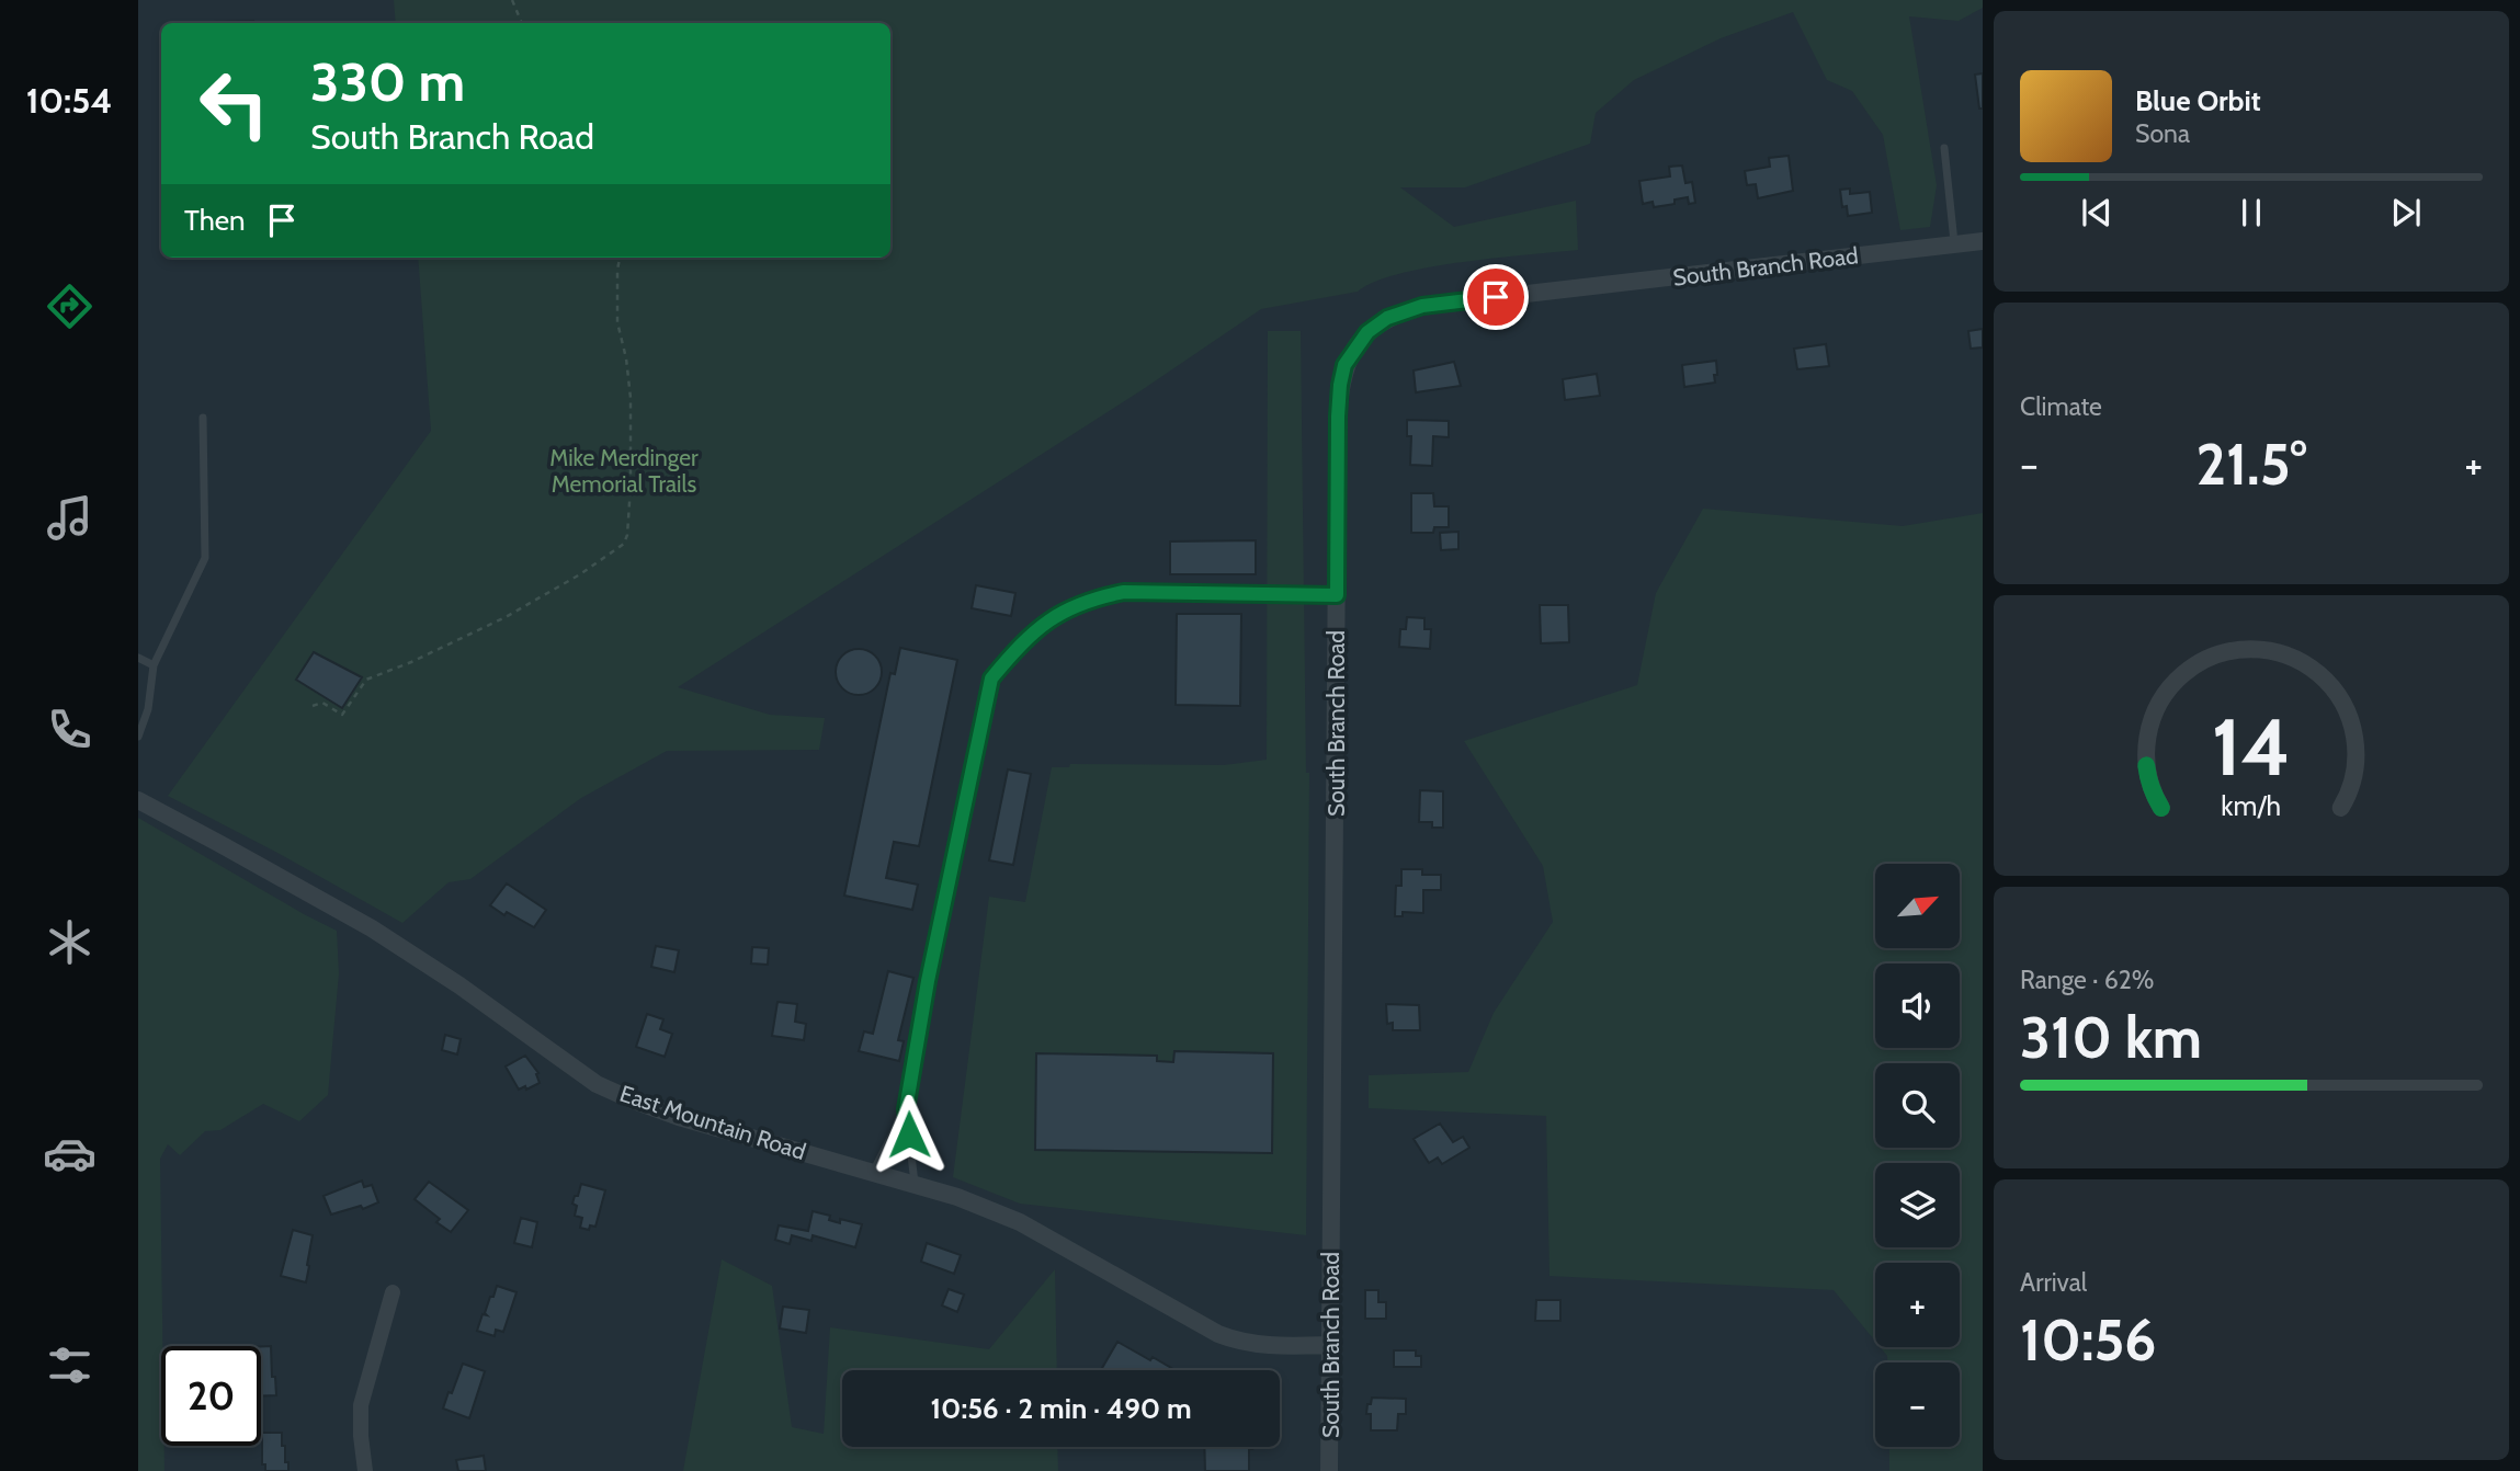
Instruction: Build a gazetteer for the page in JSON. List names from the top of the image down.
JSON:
{
  "streets": {
    "street": ["South Branch Road", "East Mountain Road"]
  },
  "crossings": [
    ["South Branch Road", "East Mountain Road"]
  ],
  "parks": ["Mike Merdinger Memorial Trails"],
  "north": "top right",
  "page": {
    "tabs": "10:54",
    "turn": ["330 m", "South Branch Road"],
    "song": ["Blue Orbit", "Sona"],
    "then": "Then",
    "tile": [
      "Climate",
      ["Range · 62%", "310 km"],
      ["Arrival", "10:56"]
    ],
    "heat": ["−", "21.5°", "+"],
    "map_buttons": ["+", "−"],
    "limit": "20",
    "trip": "10:56 · 2 min · 490 m",
    "gauge": ["14", "km/h"]
  }
}
